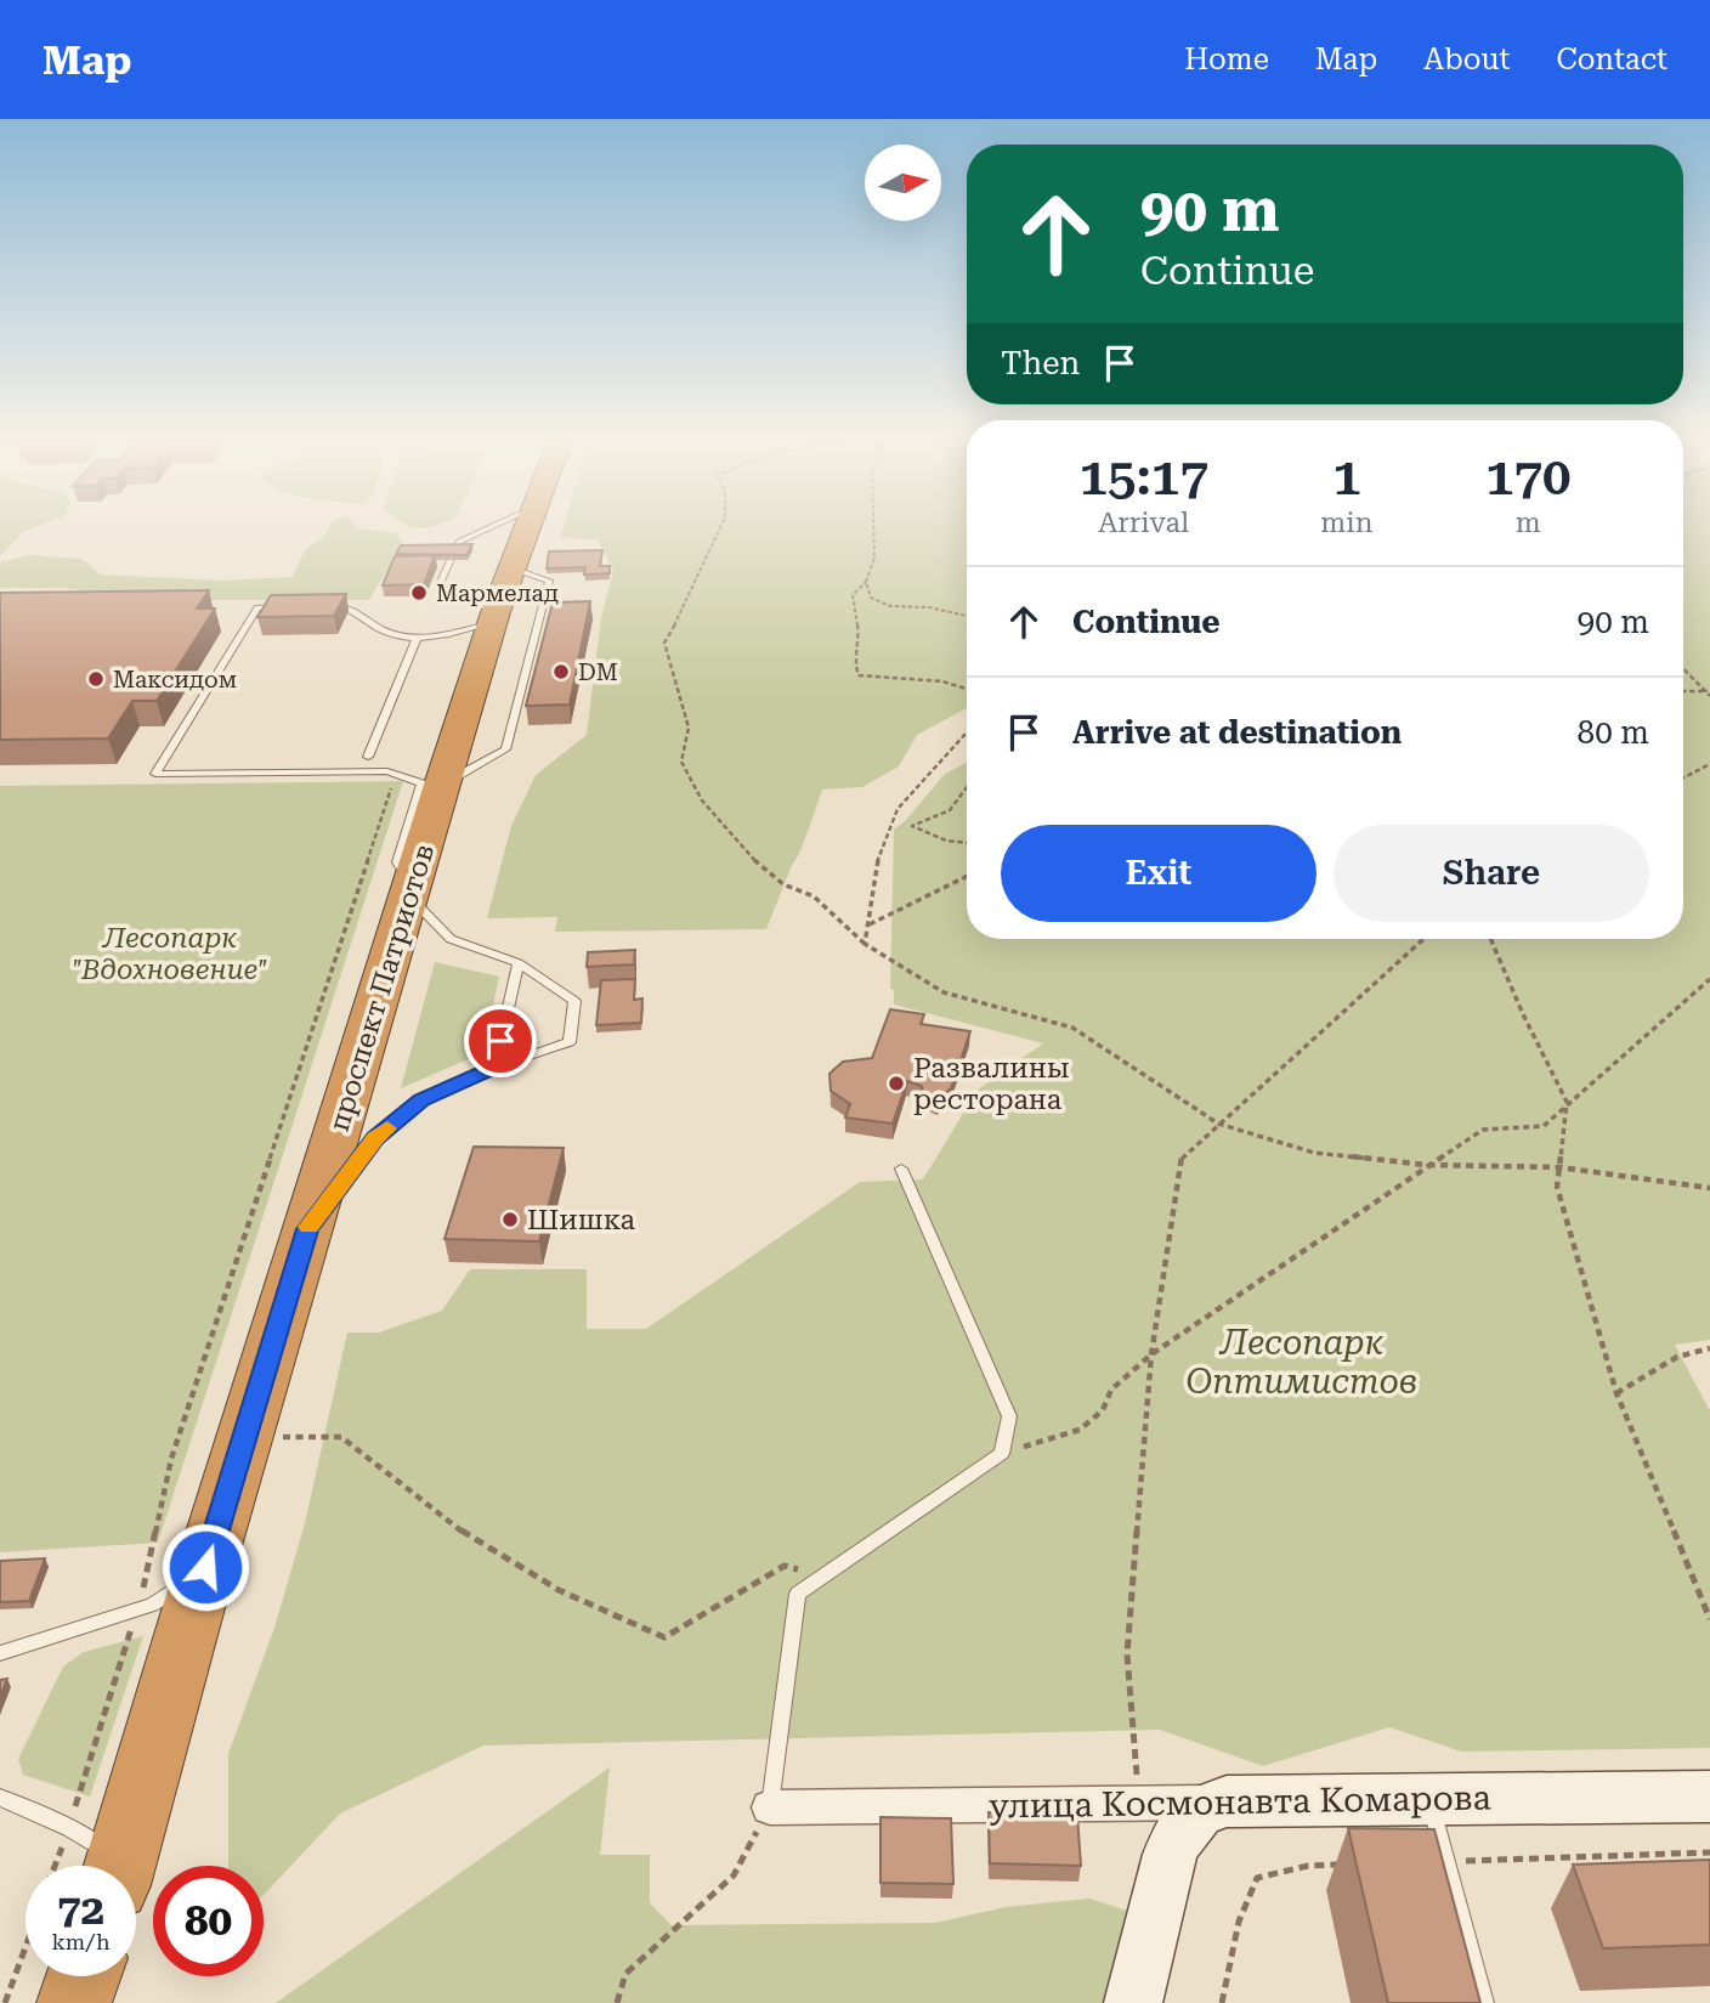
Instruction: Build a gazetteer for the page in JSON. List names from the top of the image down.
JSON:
{
  "streets": {
    "highway": ["проспект Патриотов"],
    "street": ["улица Космонавта Комарова"]
  },
  "parks": ["Лесопарк \"Вдохновение\"", "Лесопарк Оптимистов"],
  "places": [
    "Мармелад",
    "DM",
    "Максидом",
    "Развалины ресторана",
    "Шишка"
  ],
  "north": "right",
  "page": {
    "header": "Map",
    "nav": [
      "Home",
      "Map",
      "About",
      "Contact"
    ],
    "turn": ["90 m", "Continue"],
    "then": "Then",
    "eta": [
      "15:17",
      "Arrival",
      "1",
      "min",
      "170",
      "m"
    ],
    "list": [
      {
        "name": "Continue",
        "value": "90 m"
      },
      {
        "name": "Arrive at destination",
        "value": "80 m"
      }
    ],
    "buttons": ["Exit", "Share"],
    "speed": "72 km/h",
    "limit": "80"
  }
}
